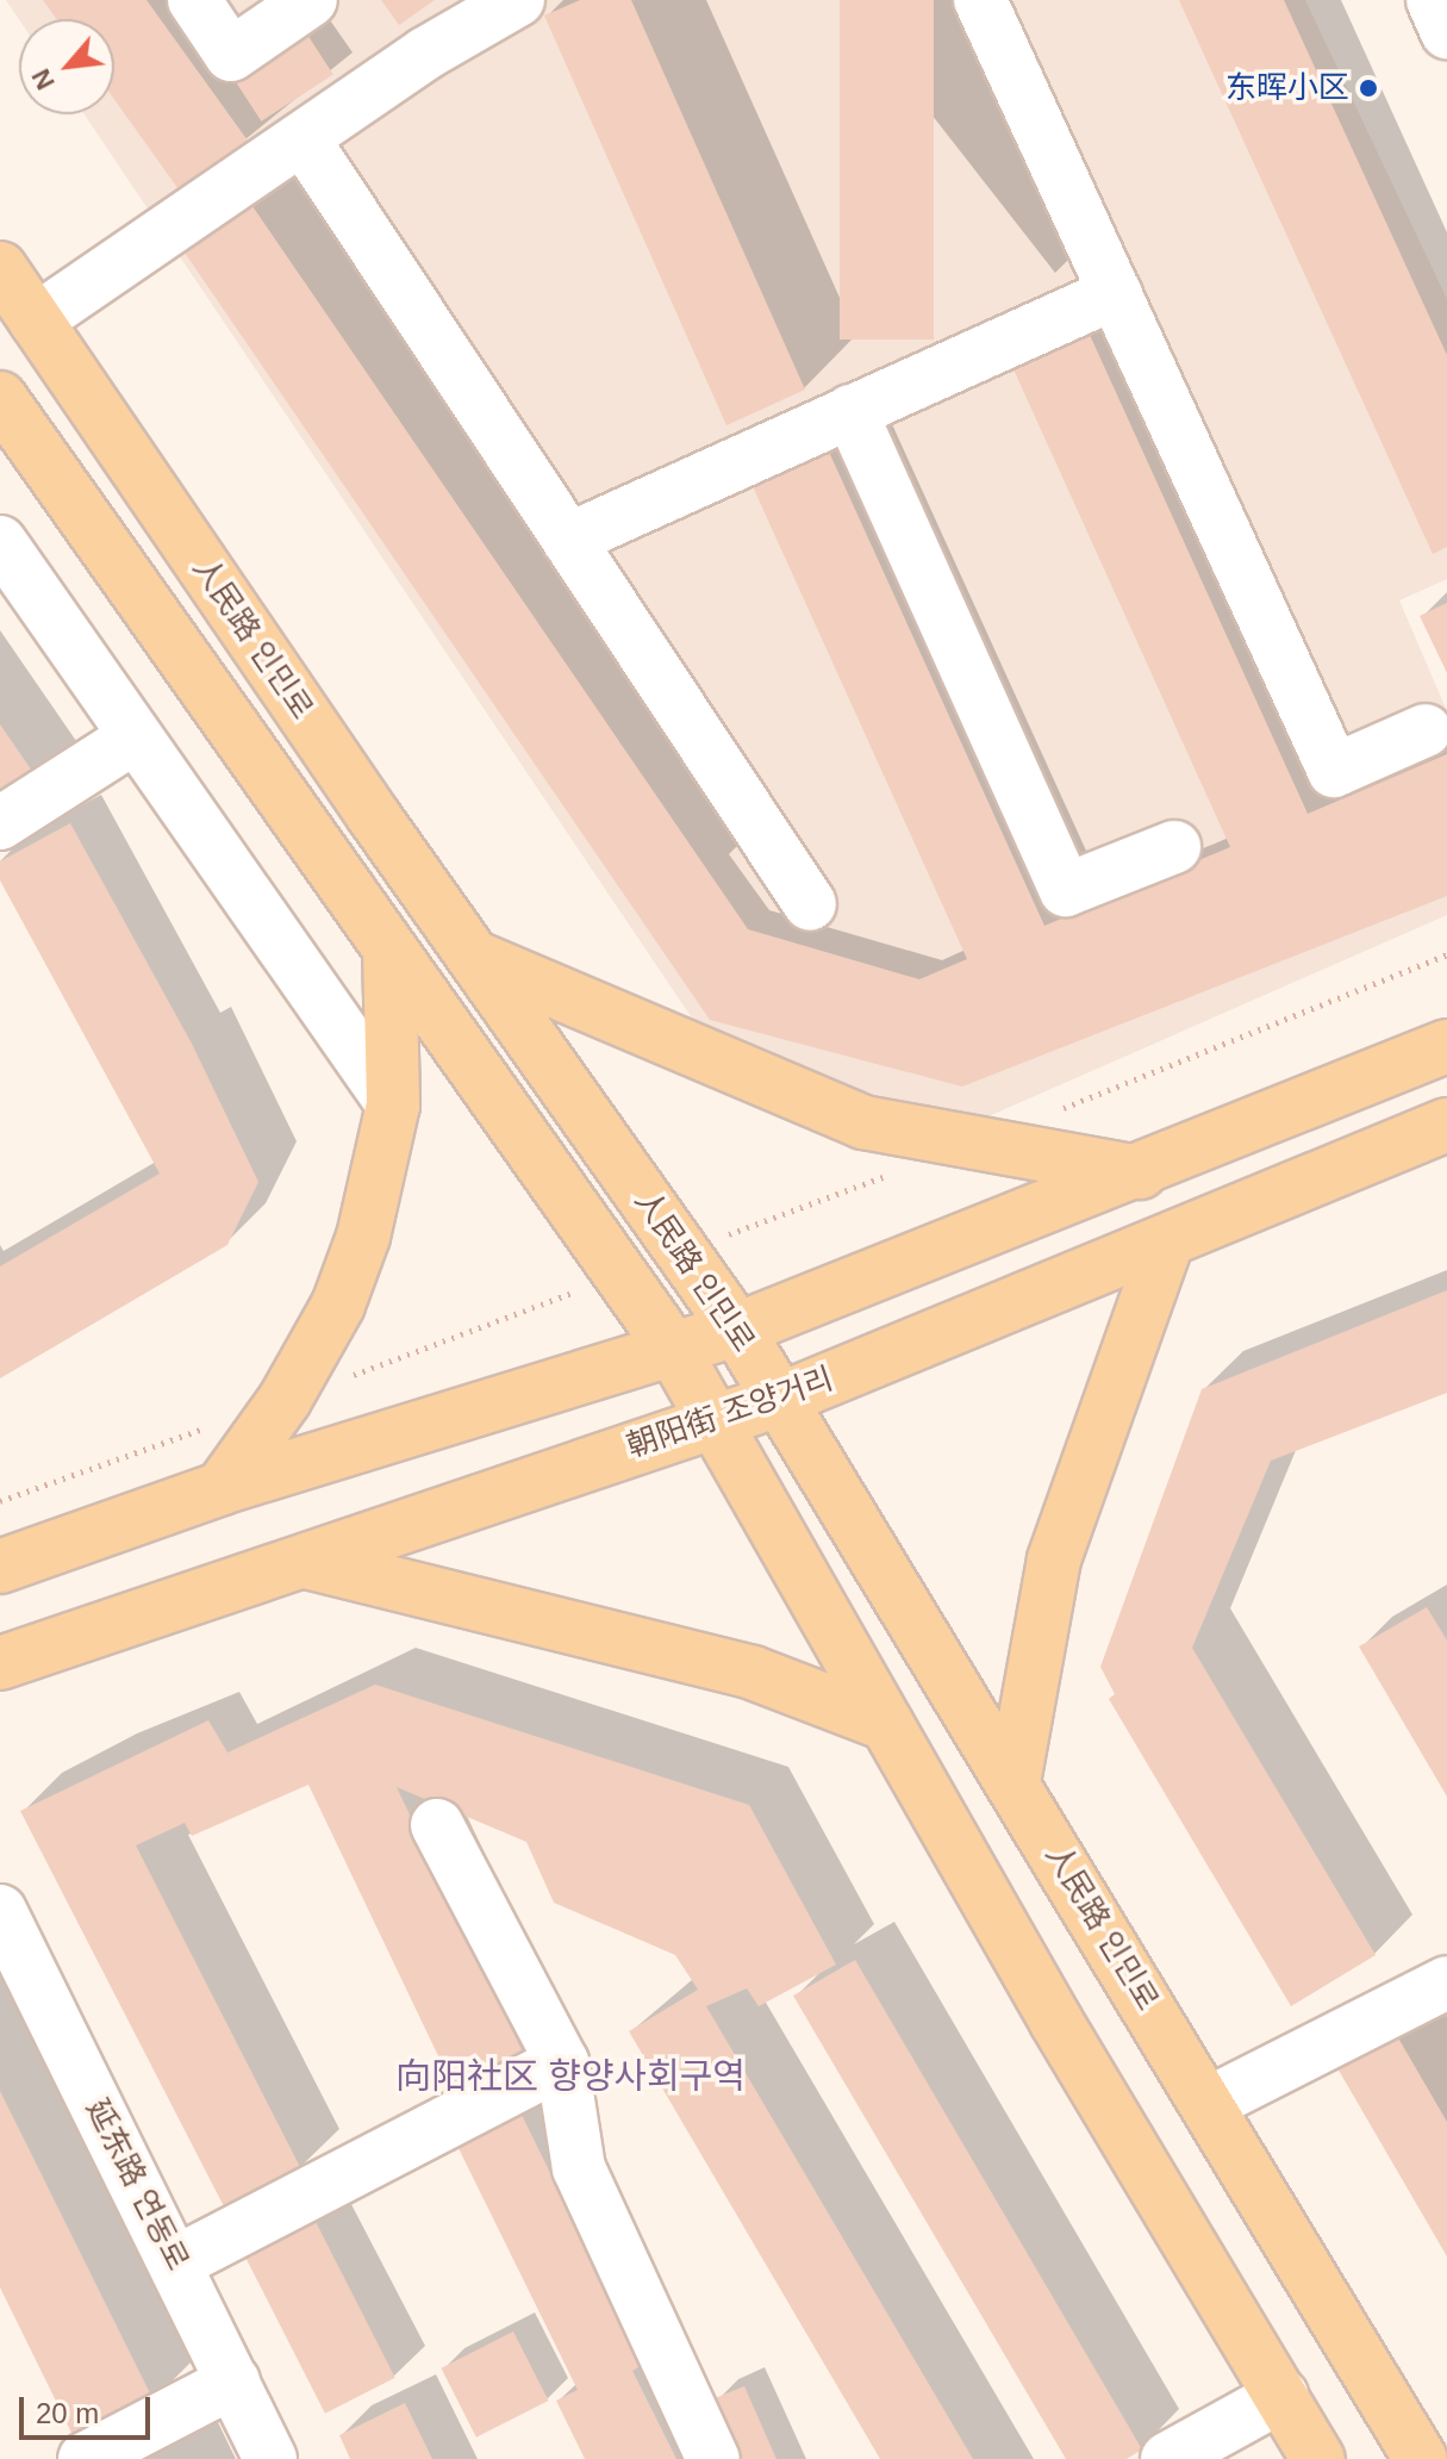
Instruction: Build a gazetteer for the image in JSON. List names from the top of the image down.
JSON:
{
  "streets": {
    "main road": ["人民路 인민로", "朝阳街 조양거리"],
    "street": ["延东路 연동로"]
  },
  "crossings": [
    ["人民路 인민로", "朝阳街 조양거리"]
  ],
  "districts": ["向阳社区 향양사회구역"],
  "places": ["东晖小区"],
  "scale_bar": "20 m",
  "north": "bottom left"
}
